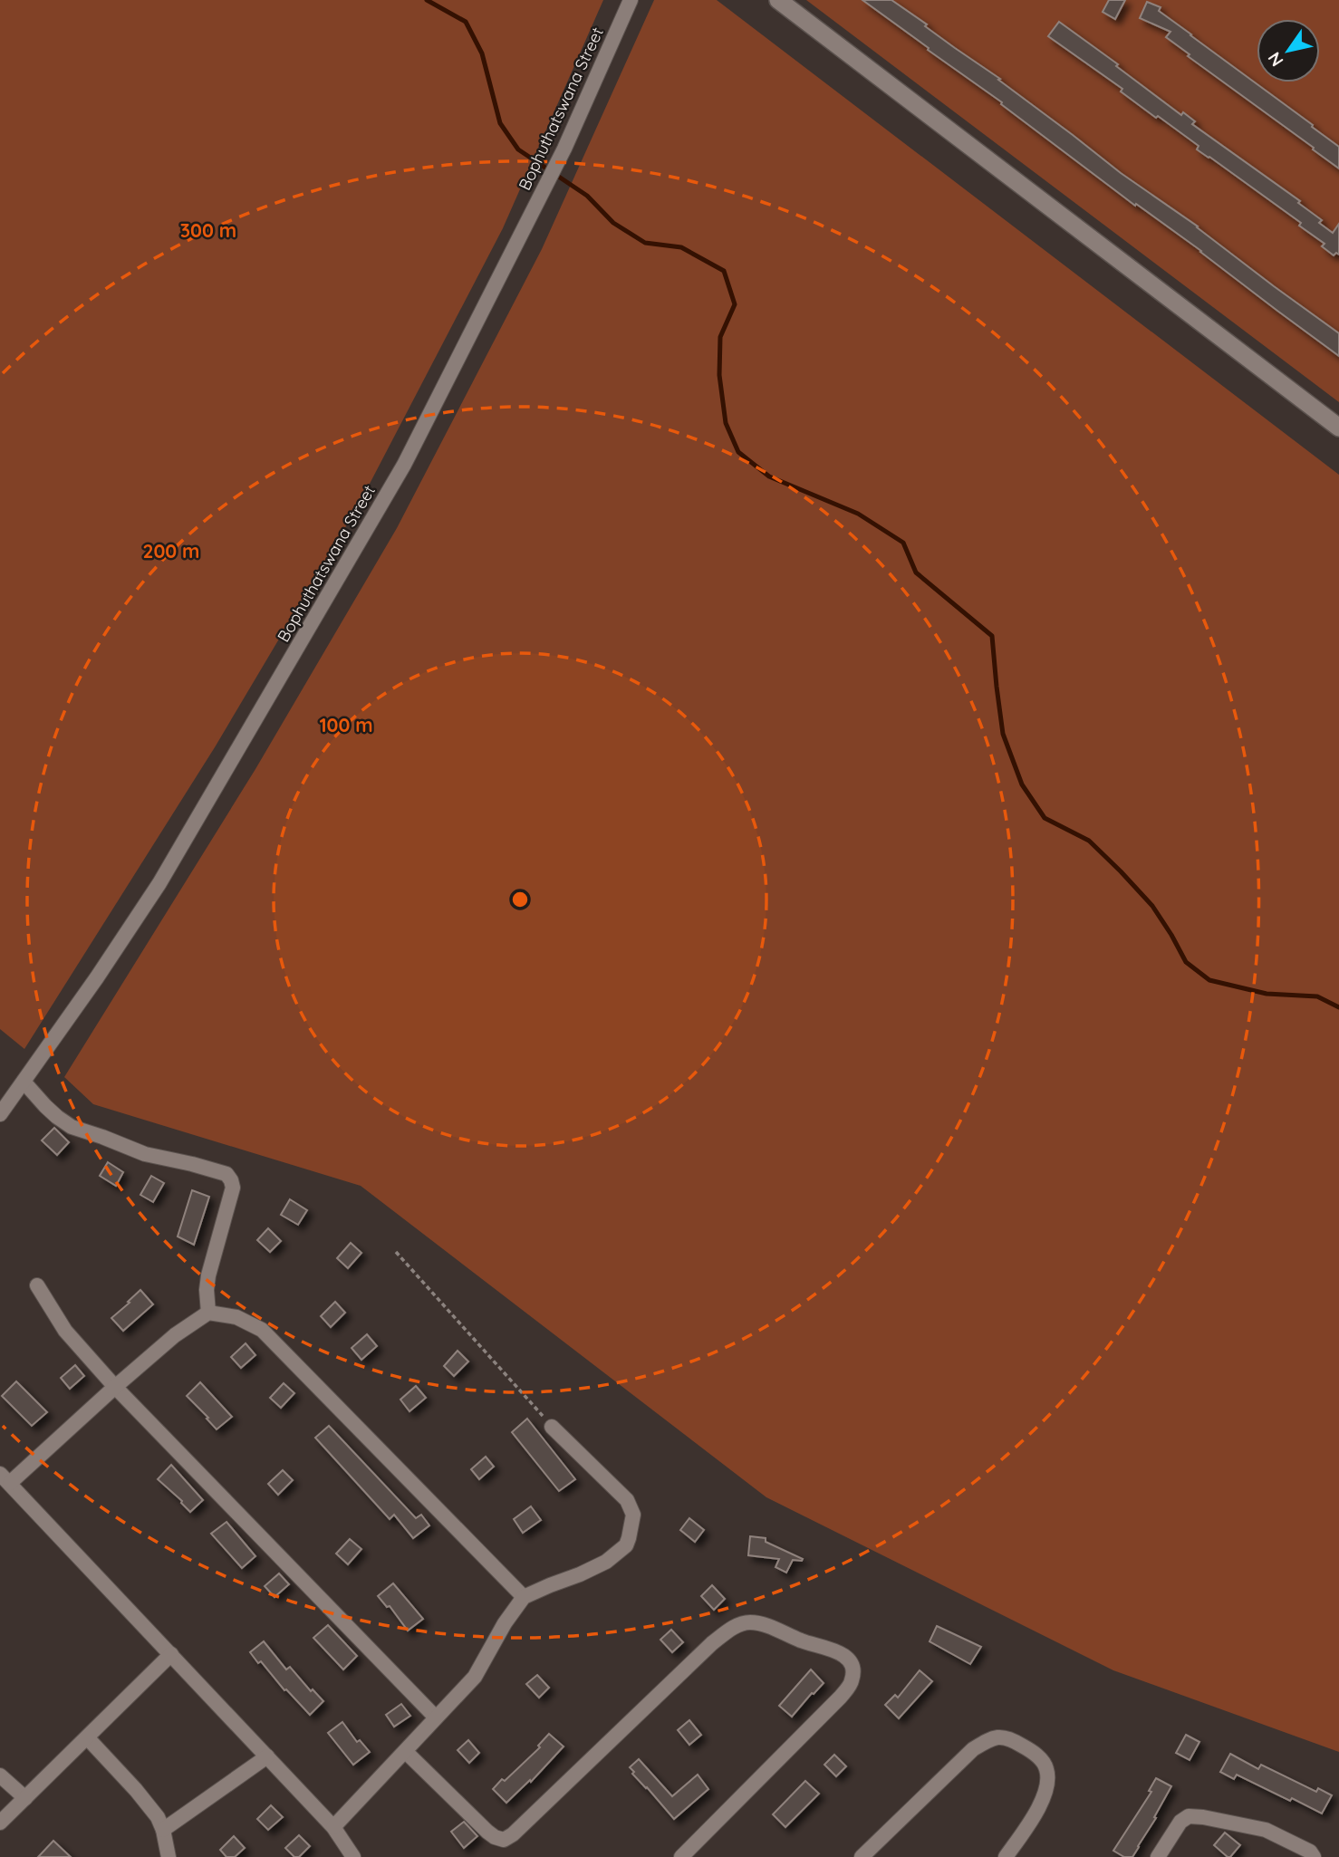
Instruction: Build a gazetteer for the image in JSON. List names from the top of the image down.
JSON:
{
  "streets": {
    "street": ["Bophuthatswana Street"]
  },
  "north": "bottom left",
  "rings": ["300 m", "200 m", "100 m"]
}
